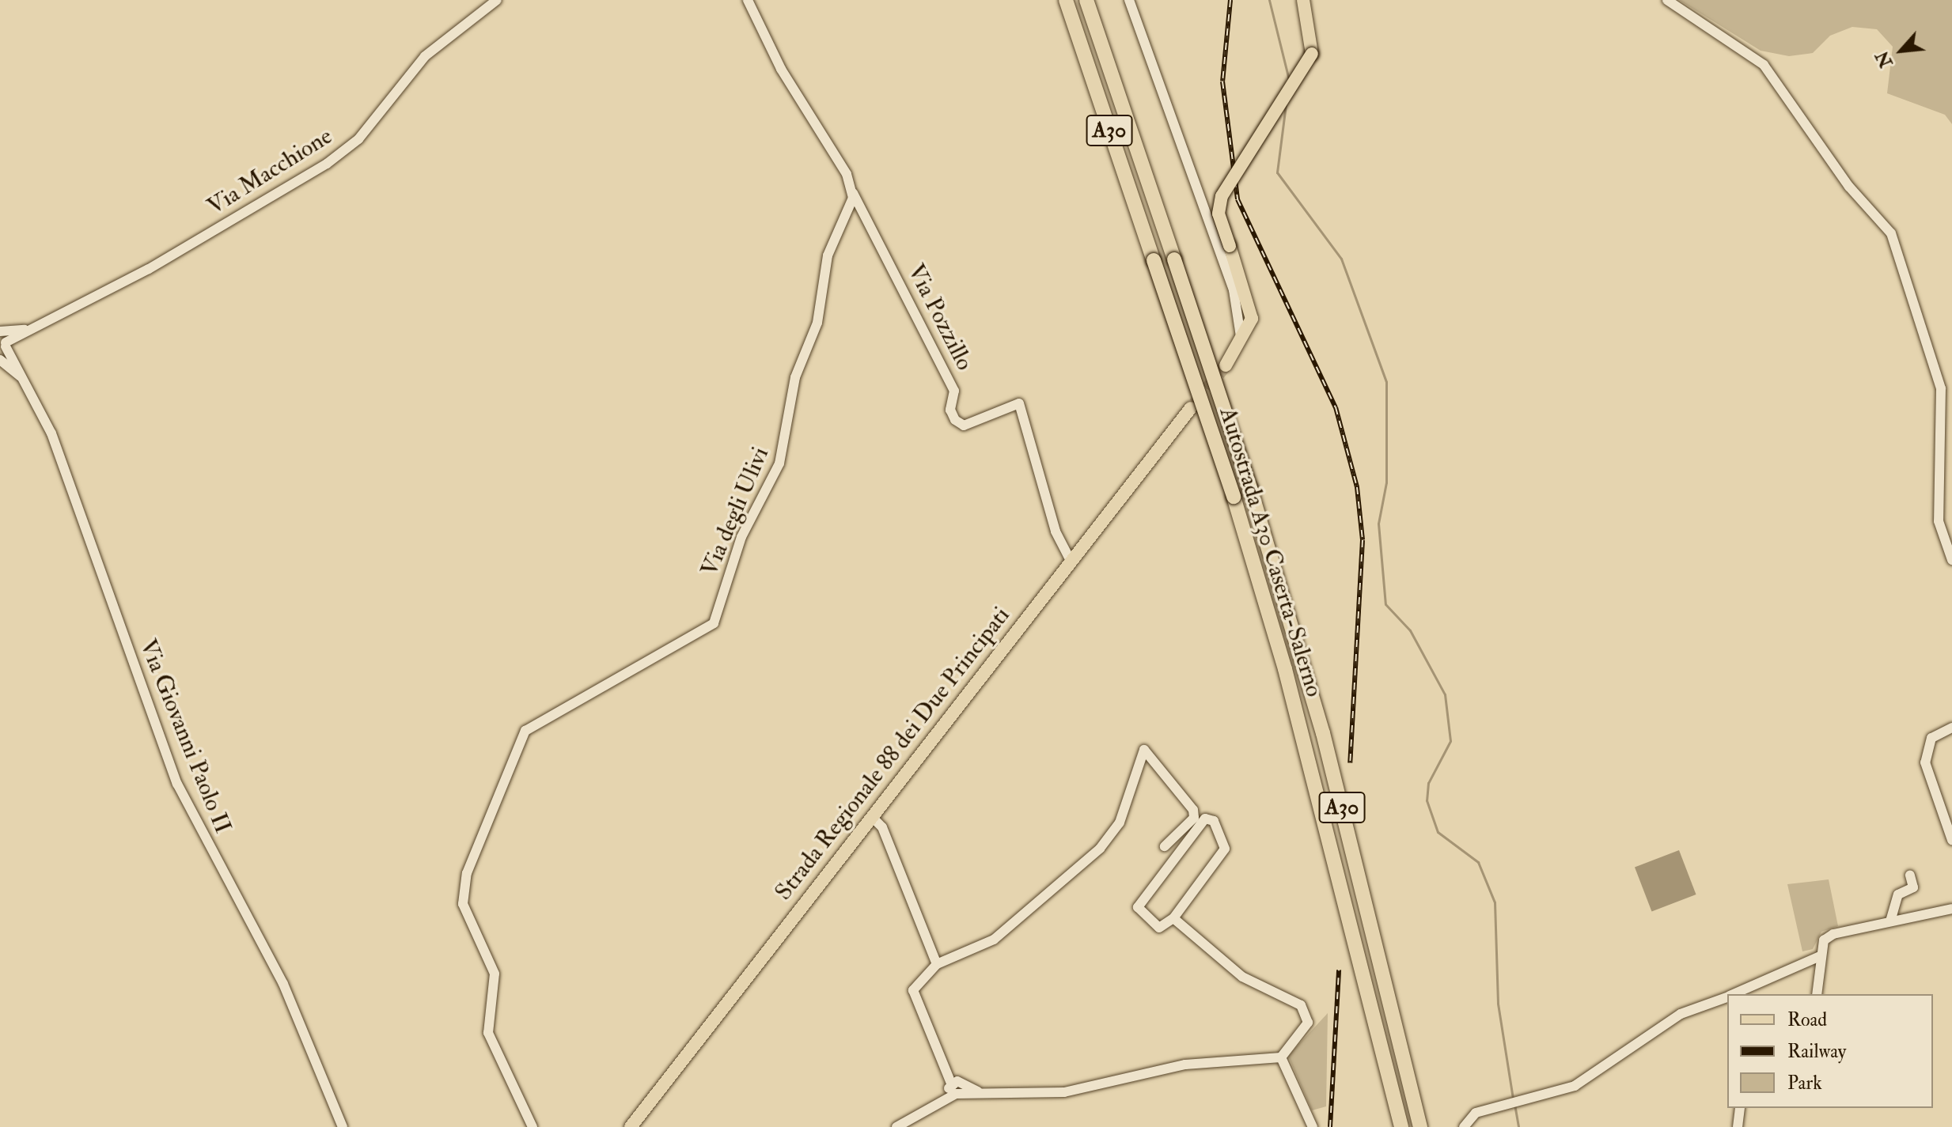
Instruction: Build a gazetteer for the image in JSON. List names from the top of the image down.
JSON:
{
  "streets": {
    "highway": ["A30", "Autostrada A30 Caserta-Salerno"],
    "main road": ["Strada Regionale 88 dei Due Principati"],
    "street": [
      "Via Macchione",
      "Via Pozzillo",
      "Via degli Ulivi",
      "Via Giovanni Paolo II"
    ]
  },
  "crossings": [
    ["Via Macchione", "Via Giovanni Paolo II"],
    ["Via Pozzillo", "Via degli Ulivi"],
    ["Via Pozzillo", "Strada Regionale 88 dei Due Principati"]
  ],
  "legend": ["Road", "Railway", "Park"],
  "north": "bottom left"
}
